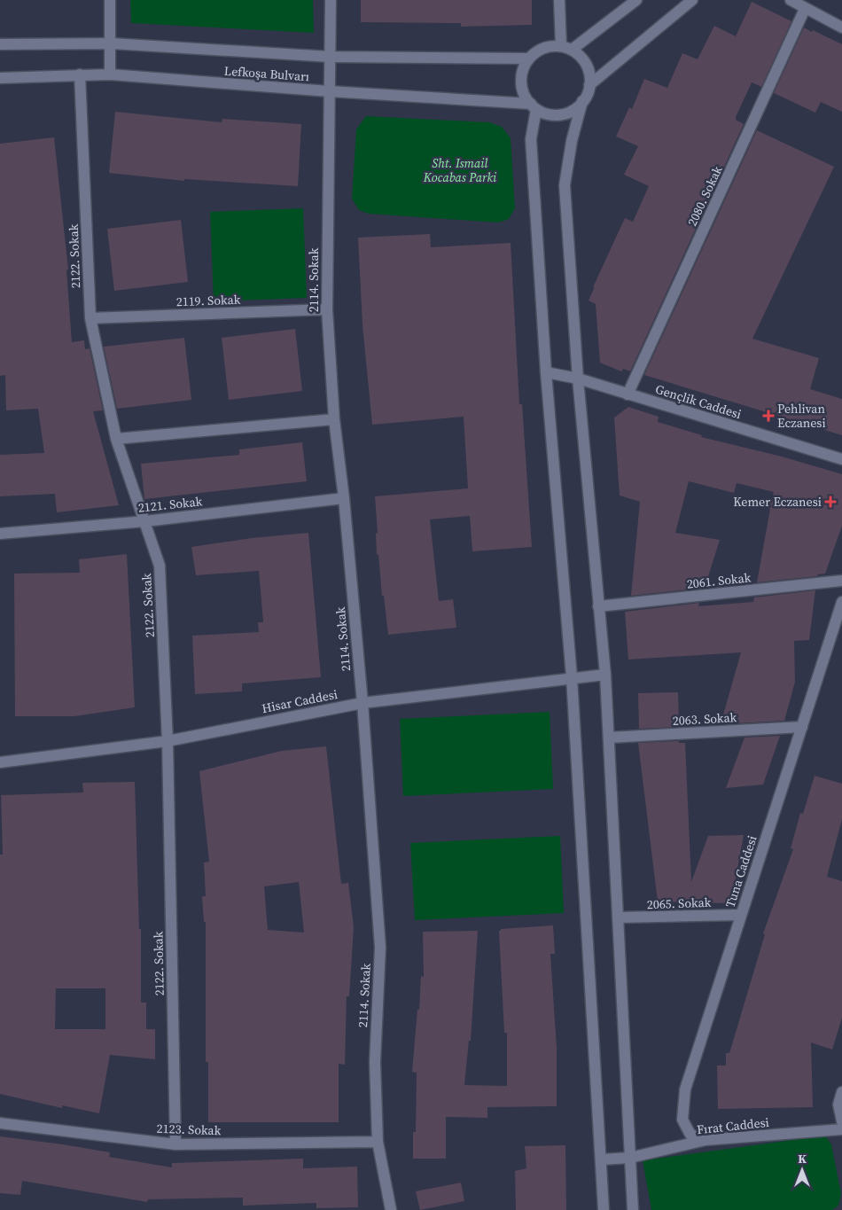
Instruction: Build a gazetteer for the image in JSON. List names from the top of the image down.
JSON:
{
  "streets": {
    "street": [
      "Lefkoşa Bulvarı",
      "2080. Sokak",
      "2122. Sokak",
      "2114. Sokak",
      "2119. Sokak",
      "Gençlik Caddesi",
      "2121. Sokak",
      "2061. Sokak",
      "Hisar Caddesi",
      "2063. Sokak",
      "Tuna Caddesi",
      "2065. Sokak",
      "Fırat Caddesi",
      "2123. Sokak"
    ]
  },
  "crossings": [
    ["Lefkoşa Bulvarı", "2122. Sokak"],
    ["Lefkoşa Bulvarı", "2114. Sokak"],
    ["2080. Sokak", "Gençlik Caddesi"],
    ["2122. Sokak", "2119. Sokak"],
    ["2122. Sokak", "2121. Sokak"],
    ["2122. Sokak", "Hisar Caddesi"],
    ["2122. Sokak", "2123. Sokak"],
    ["2114. Sokak", "2119. Sokak"],
    ["2114. Sokak", "2121. Sokak"],
    ["2114. Sokak", "Hisar Caddesi"],
    ["2114. Sokak", "2123. Sokak"],
    ["2063. Sokak", "Tuna Caddesi"],
    ["Tuna Caddesi", "2065. Sokak"],
    ["Tuna Caddesi", "Fırat Caddesi"]
  ],
  "parks": ["Sht. Ismail Kocabas Parki"],
  "places": {
    "health": ["Pehlivan Eczanesi", "Kemer Eczanesi"]
  },
  "north": "top"
}
